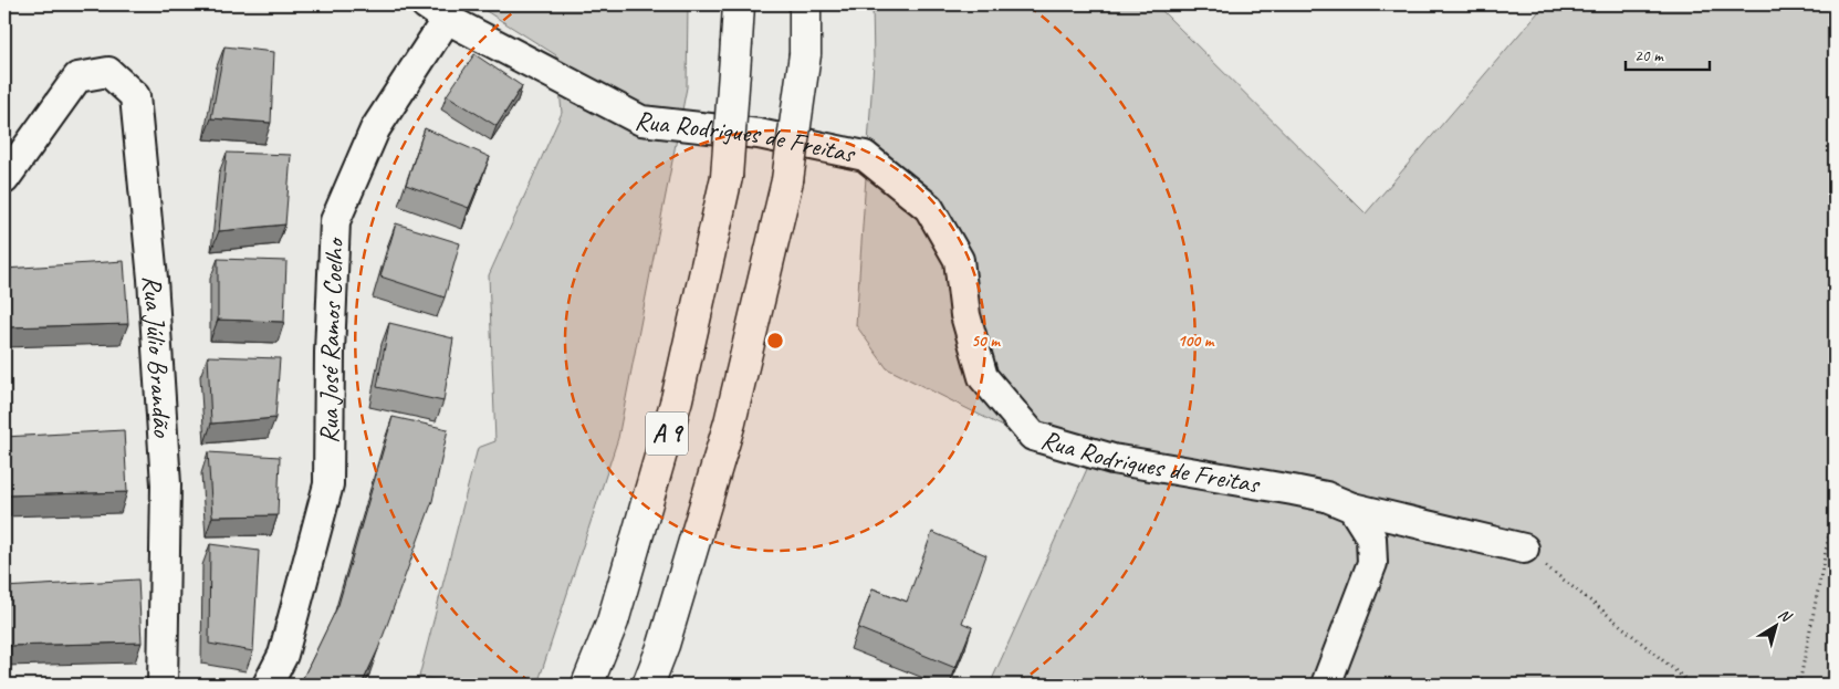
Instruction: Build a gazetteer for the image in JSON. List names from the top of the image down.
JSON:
{
  "streets": {
    "highway": ["A 9"],
    "street": ["Rua Rodrigues de Freitas", "Rua José Ramos Coelho", "Rua Júlio Brandão"]
  },
  "crossings": [
    ["Rua Rodrigues de Freitas", "Rua José Ramos Coelho"]
  ],
  "scale_bar": "20 m",
  "north": "top right",
  "rings": ["50 m", "100 m"]
}
